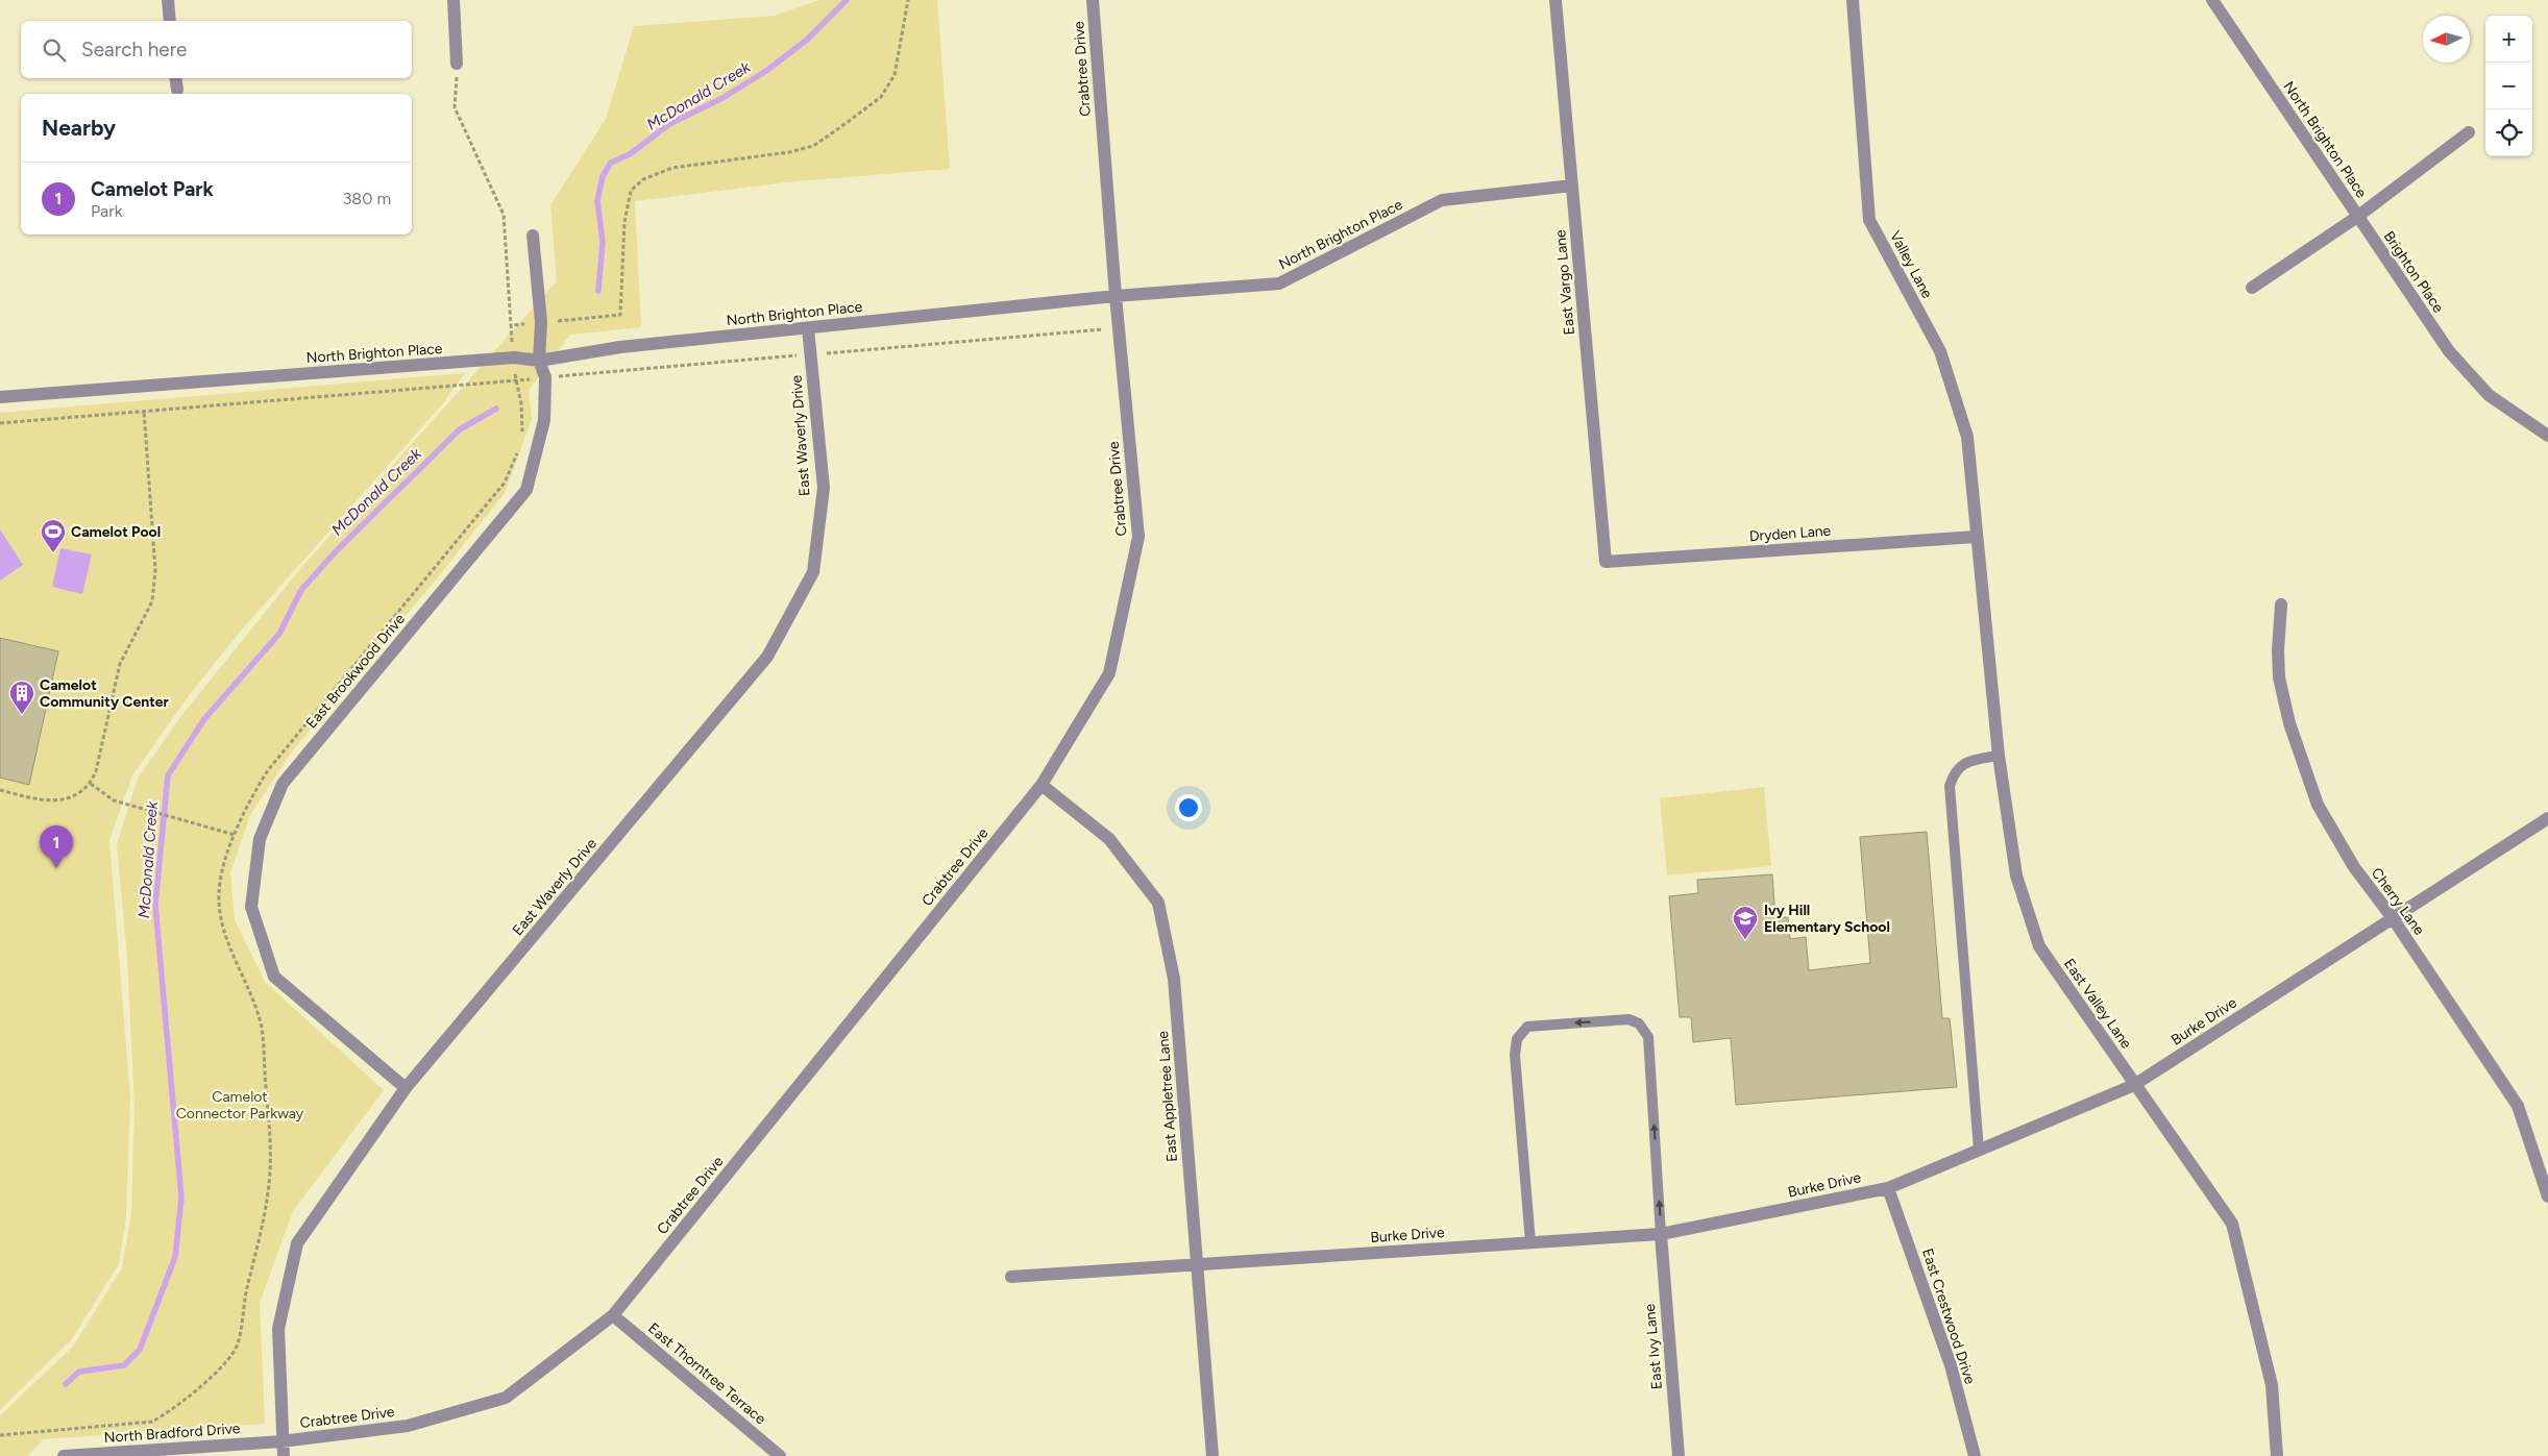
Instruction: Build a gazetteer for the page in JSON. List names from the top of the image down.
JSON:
{
  "streets": {
    "street": [
      "Crabtree Drive",
      "North Brighton Place",
      "Valley Lane",
      "Brighton Place",
      "East Vargo Lane",
      "East Waverly Drive",
      "Dryden Lane",
      "East Brookwood Drive",
      "Cherry Lane",
      "East Valley Lane",
      "Burke Drive",
      "East Appletree Lane",
      "East Crestwood Drive",
      "East Ivy Lane",
      "East Thorntree Terrace",
      "North Bradford Drive"
    ]
  },
  "crossings": [
    ["Crabtree Drive", "North Brighton Place"],
    ["Crabtree Drive", "East Waverly Drive"],
    ["Crabtree Drive", "East Appletree Lane"],
    ["Crabtree Drive", "East Thorntree Terrace"],
    ["Crabtree Drive", "North Bradford Drive"],
    ["North Brighton Place", "Brighton Place"],
    ["North Brighton Place", "East Vargo Lane"],
    ["North Brighton Place", "East Waverly Drive"],
    ["North Brighton Place", "East Brookwood Drive"],
    ["Valley Lane", "Dryden Lane"],
    ["Valley Lane", "East Valley Lane"],
    ["East Vargo Lane", "Dryden Lane"],
    ["East Waverly Drive", "East Brookwood Drive"],
    ["East Waverly Drive", "North Bradford Drive"],
    ["Dryden Lane", "East Valley Lane"],
    ["Cherry Lane", "Burke Drive"],
    ["East Valley Lane", "Burke Drive"],
    ["Burke Drive", "East Appletree Lane"],
    ["Burke Drive", "East Crestwood Drive"],
    ["Burke Drive", "East Ivy Lane"]
  ],
  "water": ["McDonald Creek"],
  "parks": ["Camelot Connector Parkway"],
  "places": {
    "sports": ["Camelot Pool"],
    "building": ["Camelot Community Center"],
    "school or university": ["Ivy Hill Elementary School"]
  },
  "north": "left",
  "page": {
    "map_buttons": ["+", "−"],
    "search": "Search here",
    "heading": "Nearby",
    "list": [
      {
        "mark": "1",
        "name": "Camelot Park",
        "note": "Park",
        "value": "380 m"
      }
    ],
    "pins": "1"
  }
}
